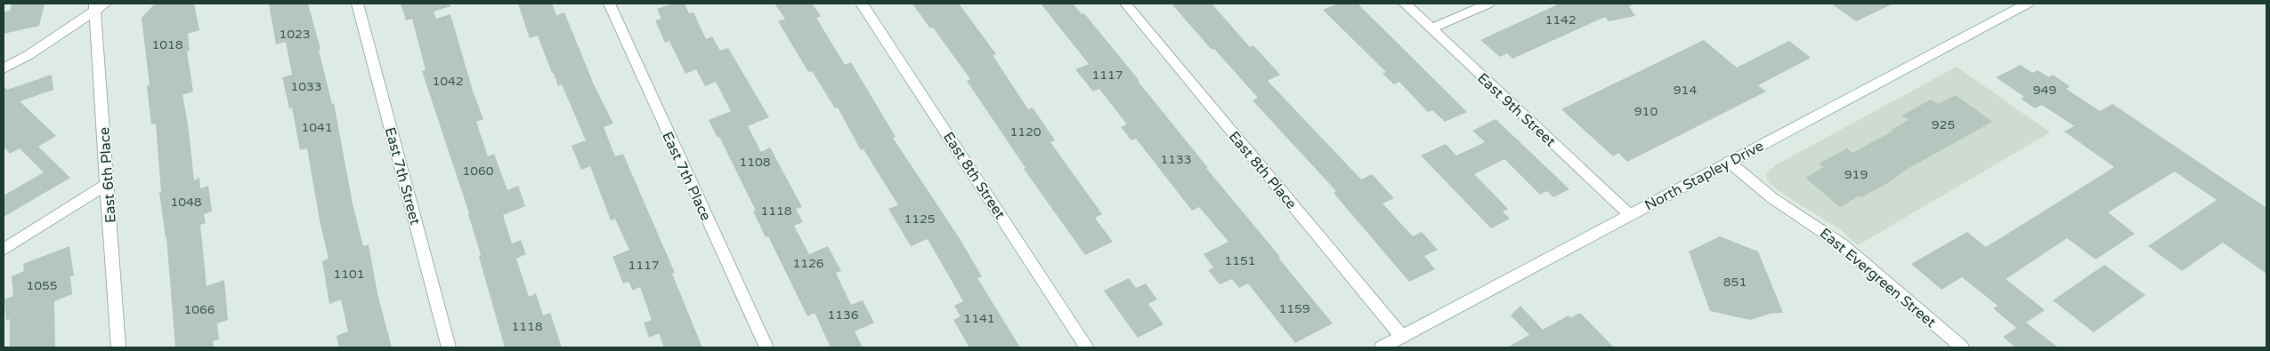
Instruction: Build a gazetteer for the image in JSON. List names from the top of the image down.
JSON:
{
  "streets": {
    "street": [
      "East 9th Street",
      "East 8th Place",
      "East 6th Place",
      "East 8th Street",
      "North Stapley Drive",
      "East 7th Street",
      "East 7th Place",
      "East Evergreen Street"
    ]
  },
  "crossings": [
    ["East 9th Street", "North Stapley Drive"],
    ["East 8th Place", "North Stapley Drive"],
    ["North Stapley Drive", "East Evergreen Street"]
  ],
  "house_numbers": [
    "1142",
    "1023",
    "1018",
    "1117",
    "1042",
    "1033",
    "914",
    "949",
    "910",
    "925",
    "1041",
    "1120",
    "1133",
    "1108",
    "1060",
    "919",
    "1048",
    "1118",
    "1125",
    "1151",
    "1126",
    "1117",
    "1101",
    "851",
    "1055",
    "1159",
    "1066",
    "1136",
    "1141",
    "1118"
  ]
}
